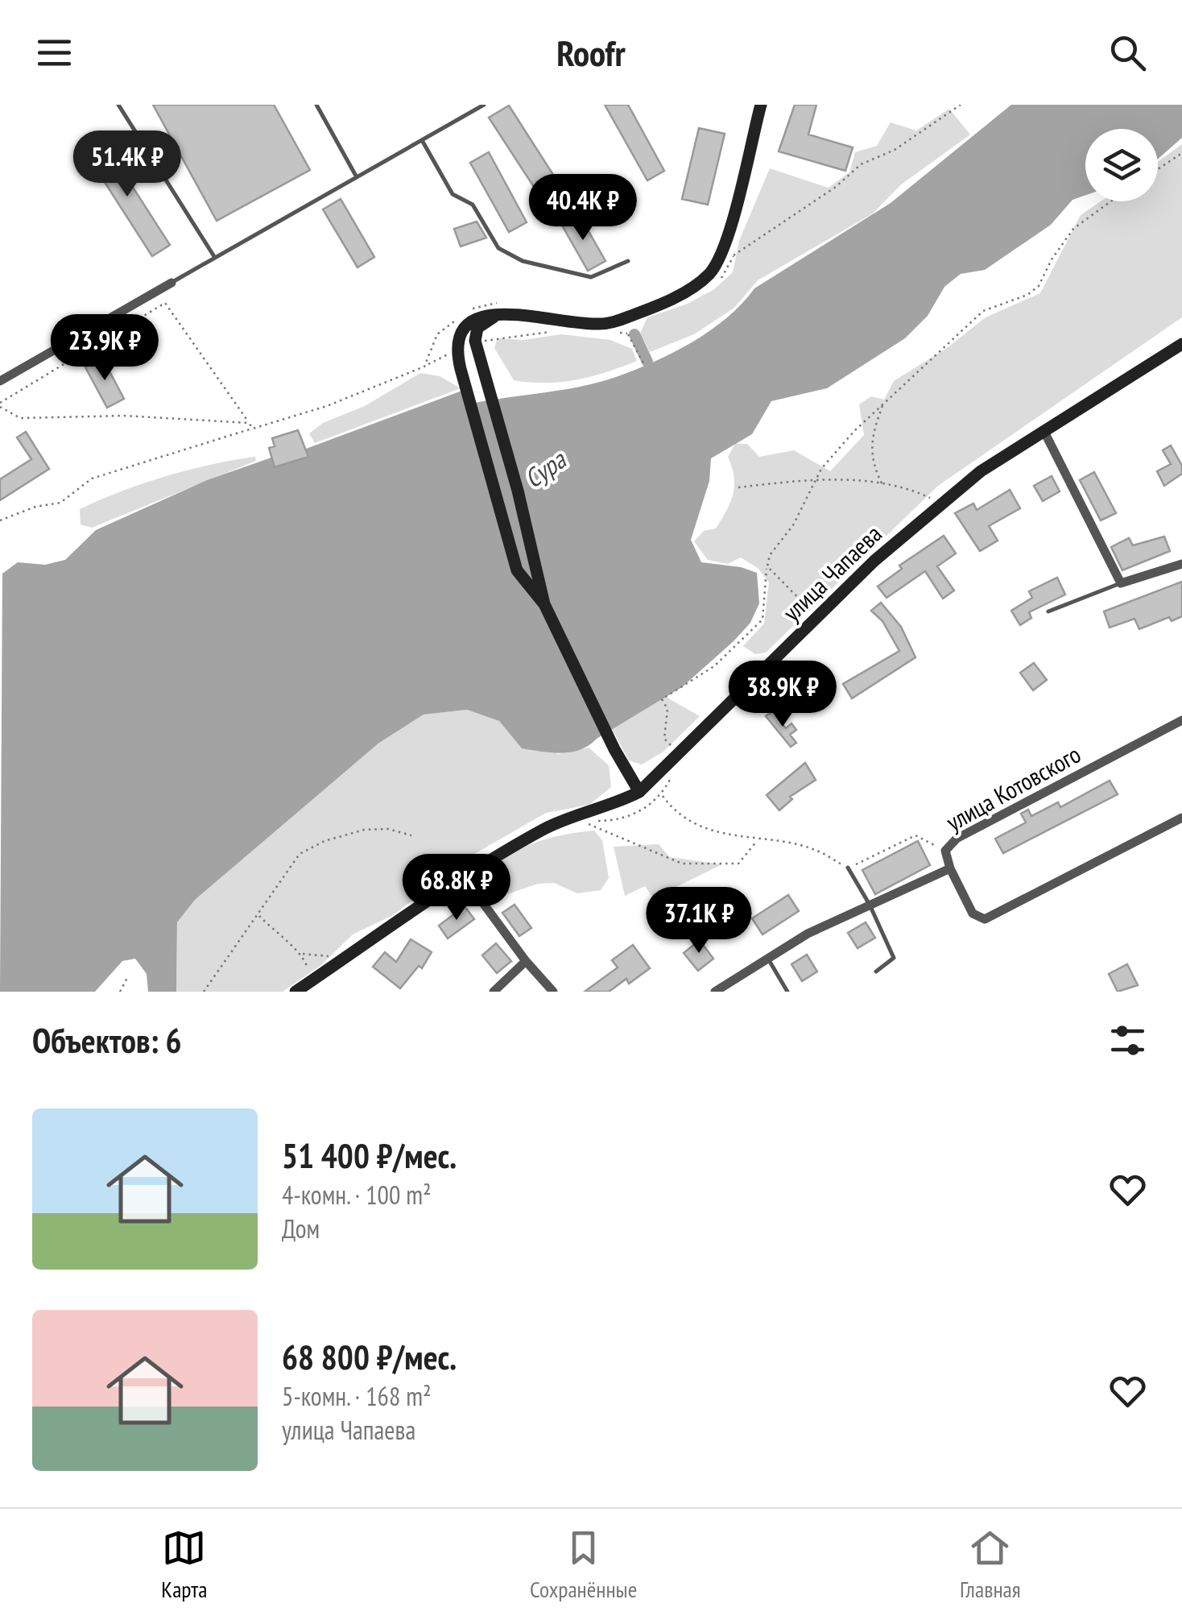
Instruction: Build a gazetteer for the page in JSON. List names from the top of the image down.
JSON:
{
  "streets": {
    "main road": ["улица Чапаева"],
    "street": ["улица Котовского"]
  },
  "water": ["Сура"],
  "page": {
    "header": "Roofr",
    "price": [
      "51.4K ₽",
      "40.4K ₽",
      "23.9K ₽",
      "38.9K ₽",
      "68.8K ₽",
      "37.1K ₽"
    ],
    "heading": "Объектов: 6",
    "list": [
      {
        "name": "51 400 ₽/мес.",
        "note": "4-комн. · 100 m² · Дом"
      },
      {
        "name": "68 800 ₽/мес.",
        "note": "5-комн. · 168 m² · улица Чапаева"
      }
    ],
    "tabs": ["Карта", "Сохранённые", "Главная"]
  }
}
